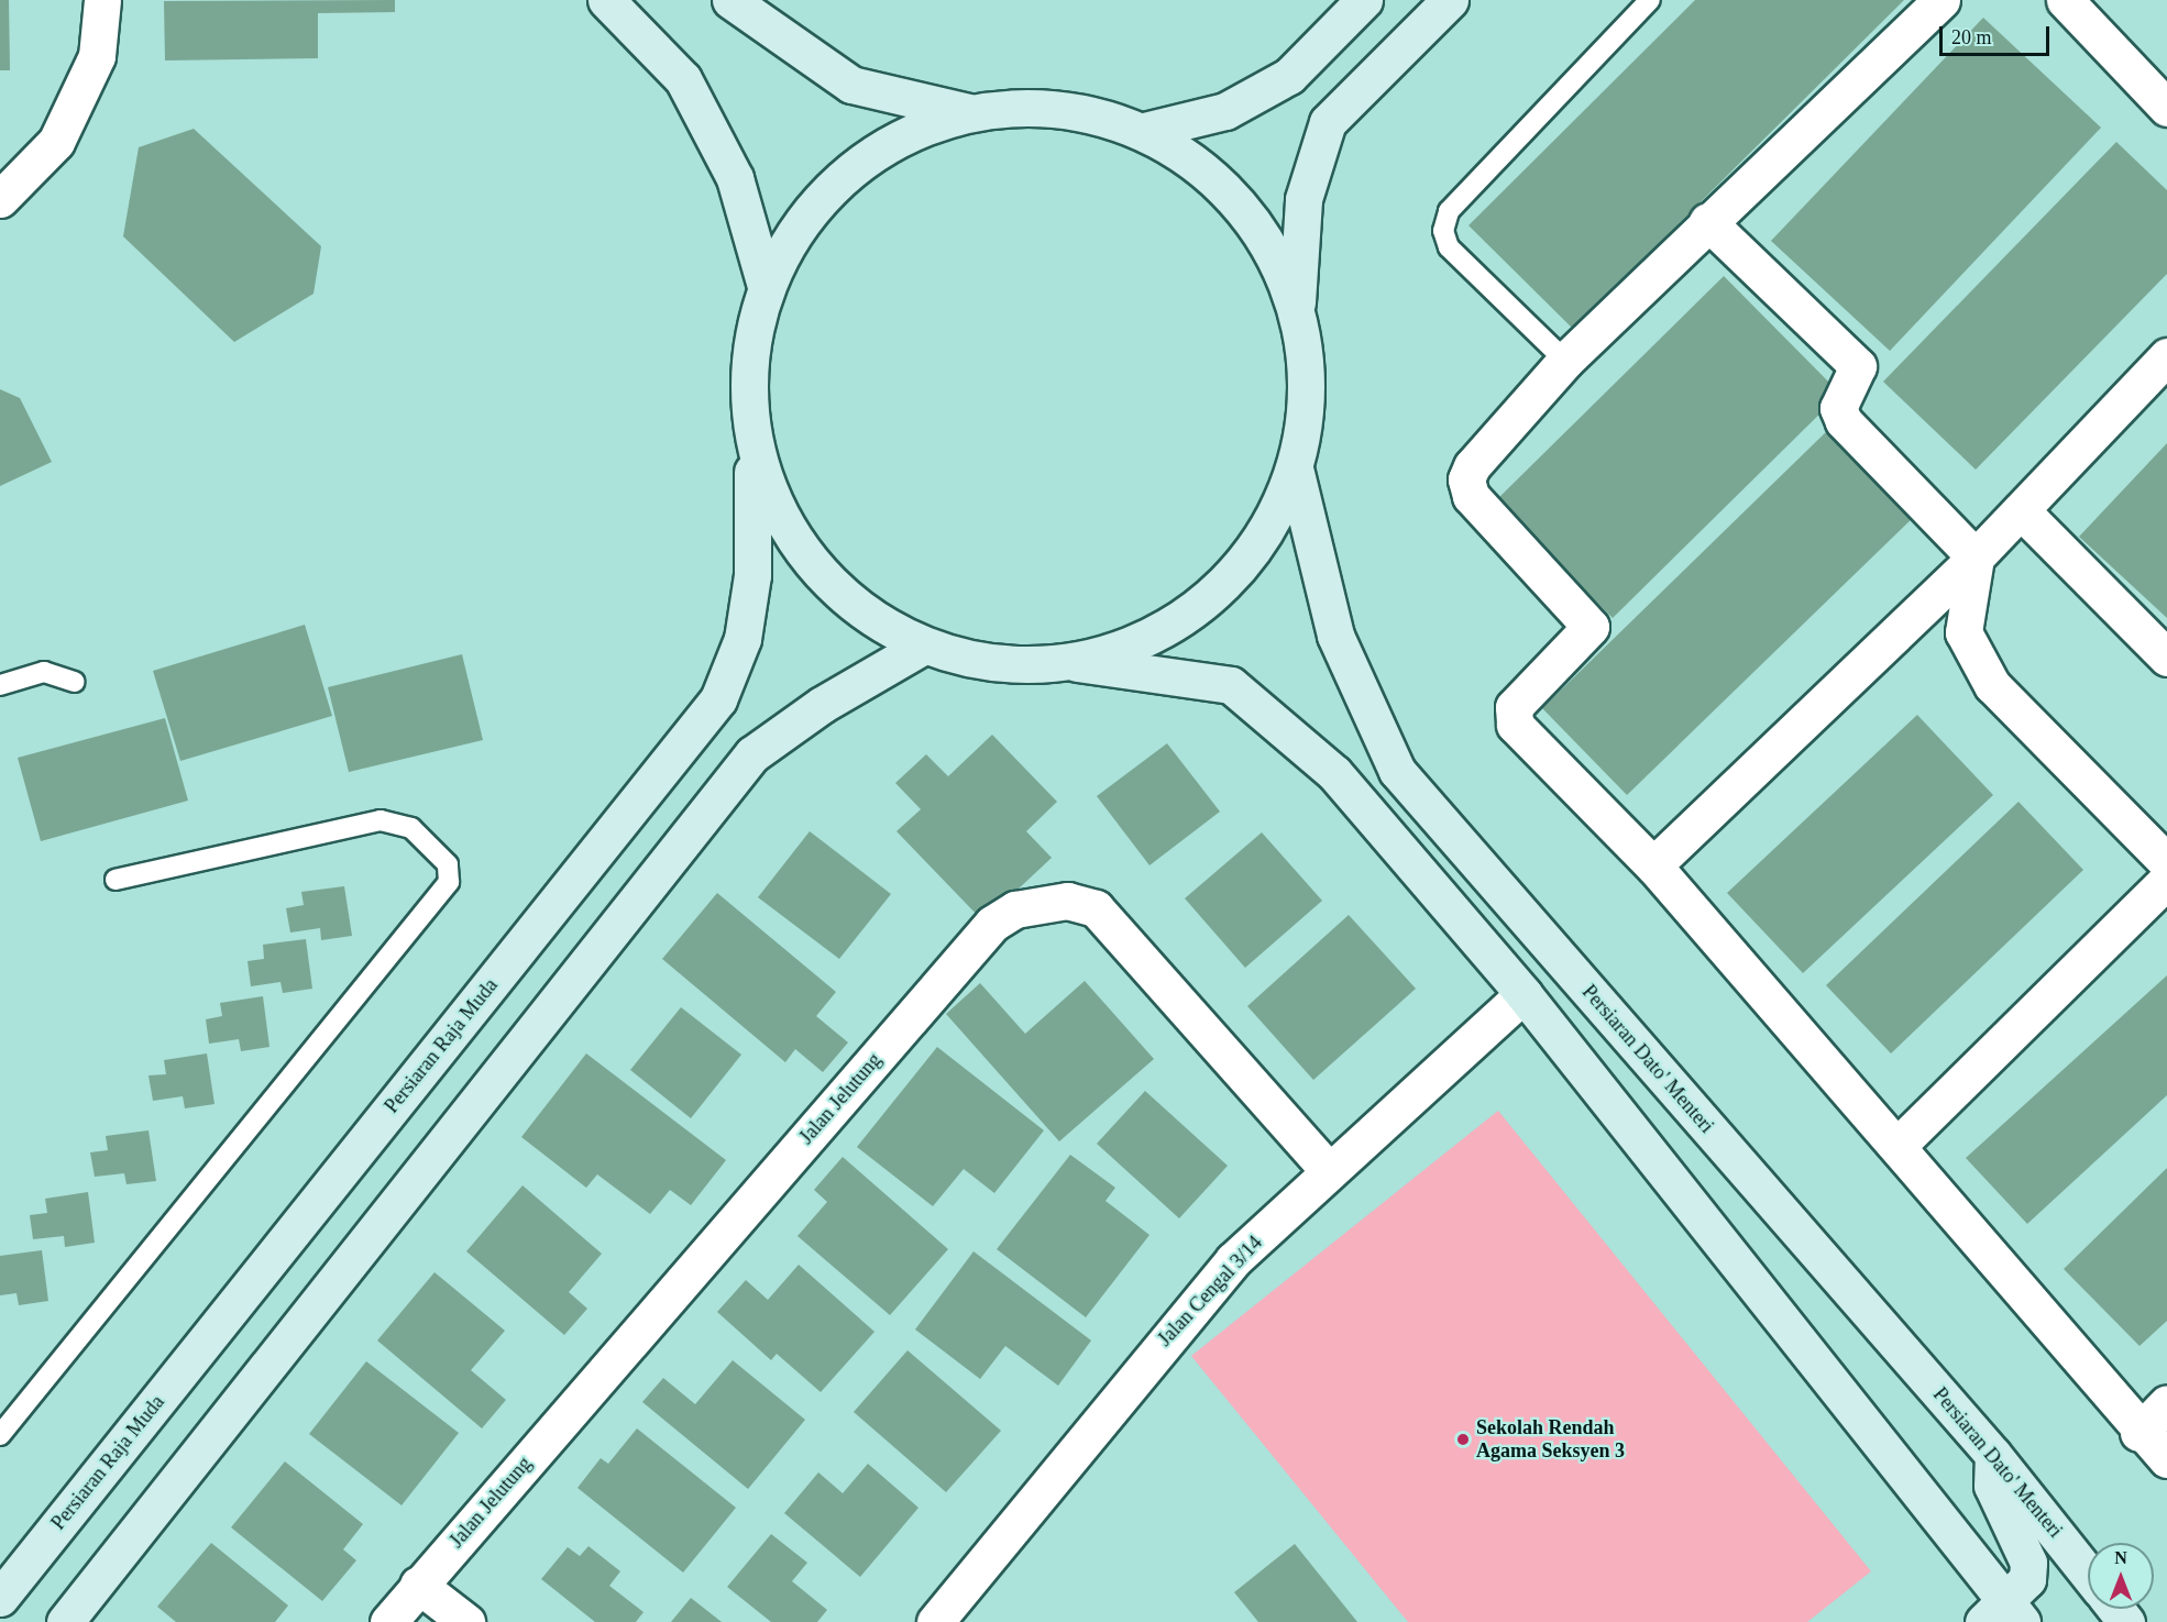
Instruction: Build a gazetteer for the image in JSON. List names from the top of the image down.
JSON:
{
  "streets": {
    "main road": ["Persiaran Raja Muda", "Persiaran Dato' Menteri"],
    "street": ["Jalan Jelutung", "Jalan Cengal 3/14"]
  },
  "crossings": [
    ["Jalan Jelutung", "Jalan Cengal 3/14"]
  ],
  "places": ["Sekolah Rendah Agama Seksyen 3"],
  "scale_bar": "20 m",
  "north": "top"
}
